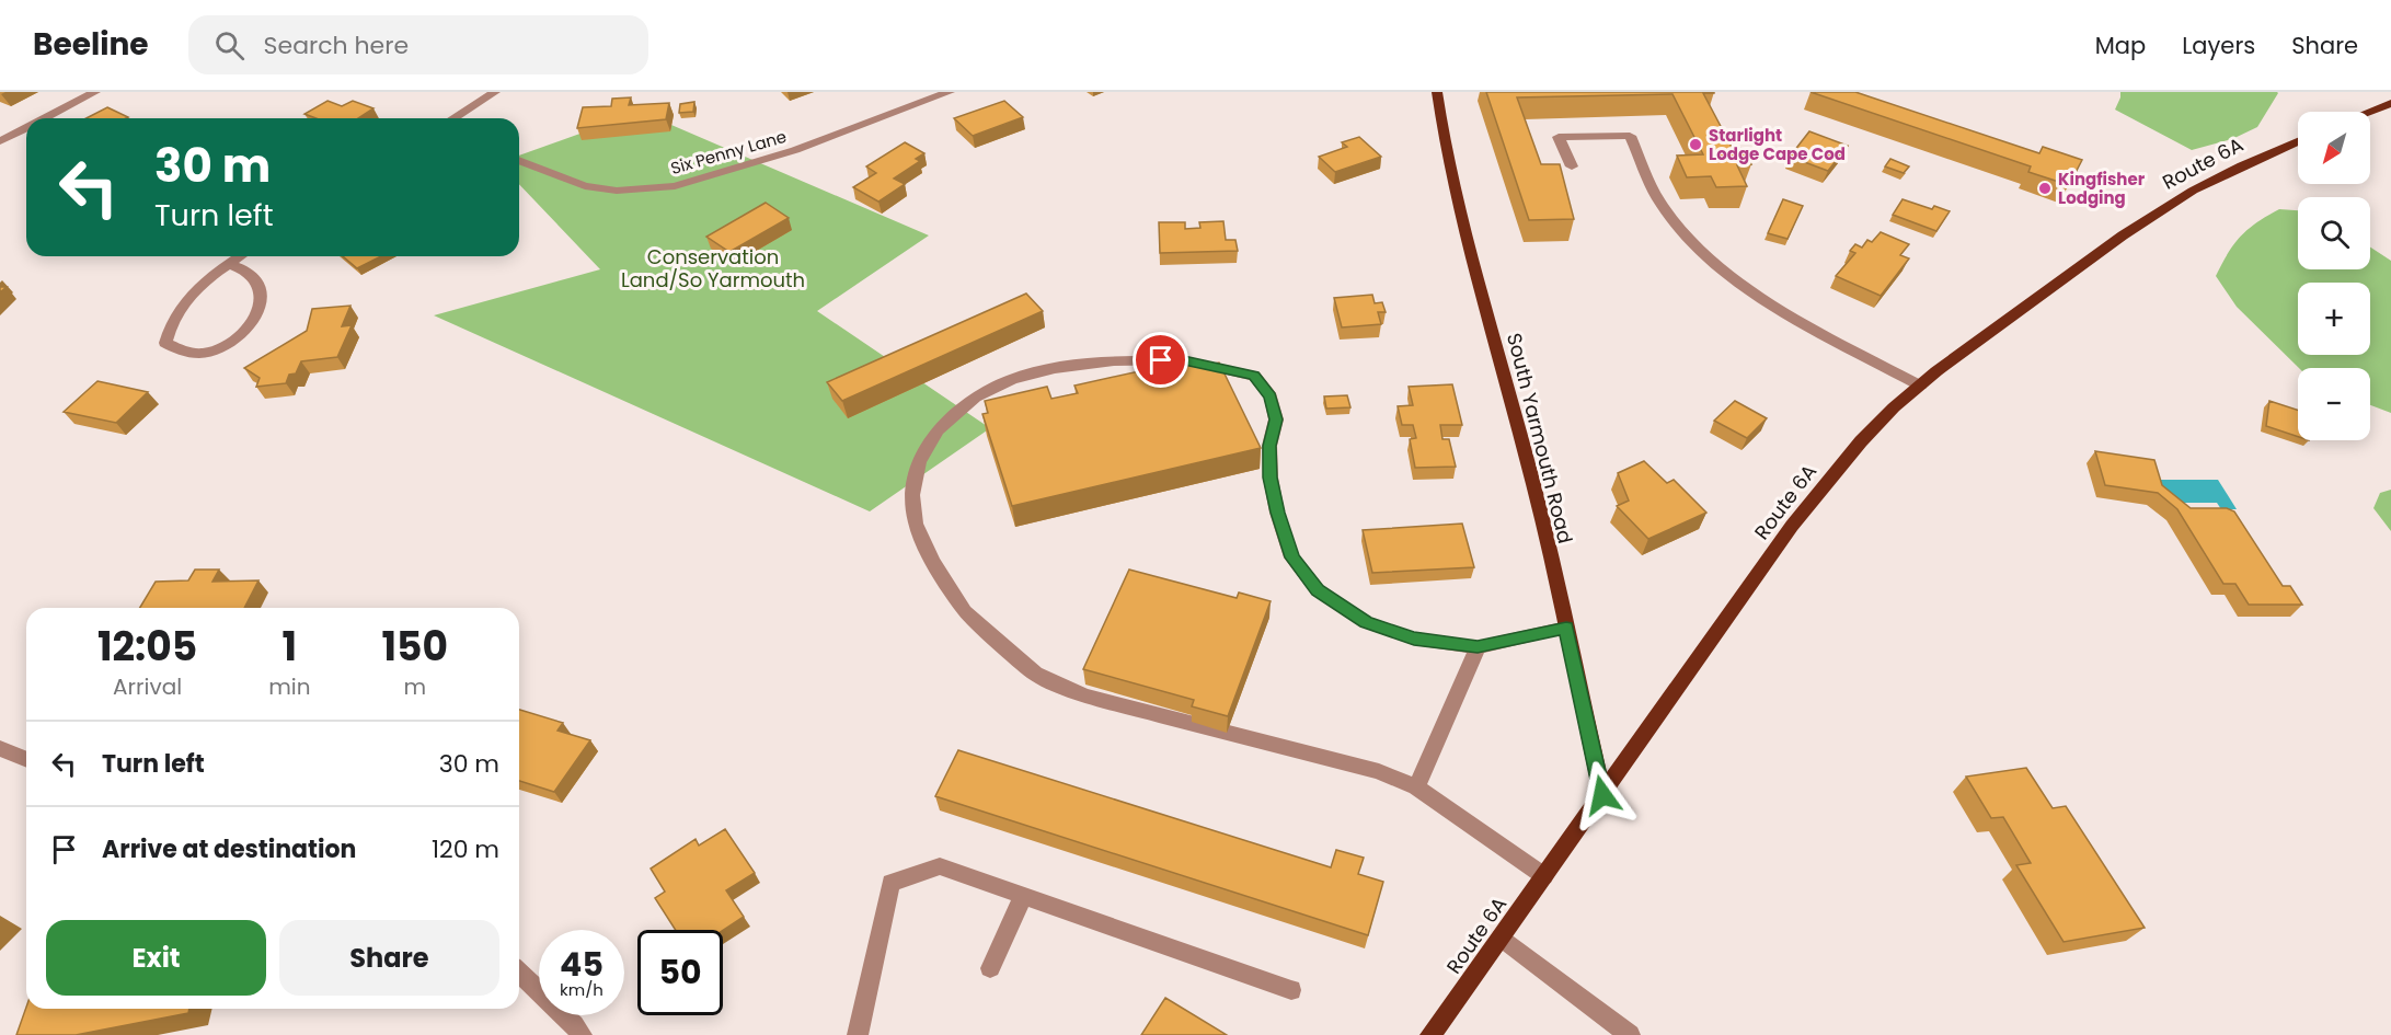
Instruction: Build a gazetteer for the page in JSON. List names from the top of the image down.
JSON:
{
  "streets": {
    "main road": ["Route 6A", "South Yarmouth Road"],
    "street": ["Six Penny Lane"]
  },
  "crossings": [
    ["Route 6A", "South Yarmouth Road"]
  ],
  "parks": ["Conservation Land/So Yarmouth"],
  "places": ["Starlight Lodge Cape Cod", "Kingfisher Lodging"],
  "north": "bottom left",
  "page": {
    "header": "Beeline",
    "search": "Search here",
    "nav": ["Map", "Layers", "Share"],
    "map_buttons": ["+", "−"],
    "turn": ["30 m", "Turn left"],
    "eta": [
      "12:05",
      "Arrival",
      "1",
      "min",
      "150",
      "m"
    ],
    "list": [
      {
        "name": "Turn left",
        "value": "30 m"
      },
      {
        "name": "Arrive at destination",
        "value": "120 m"
      }
    ],
    "buttons": ["Exit", "Share"],
    "speed": "45 km/h",
    "limit": "50"
  }
}
